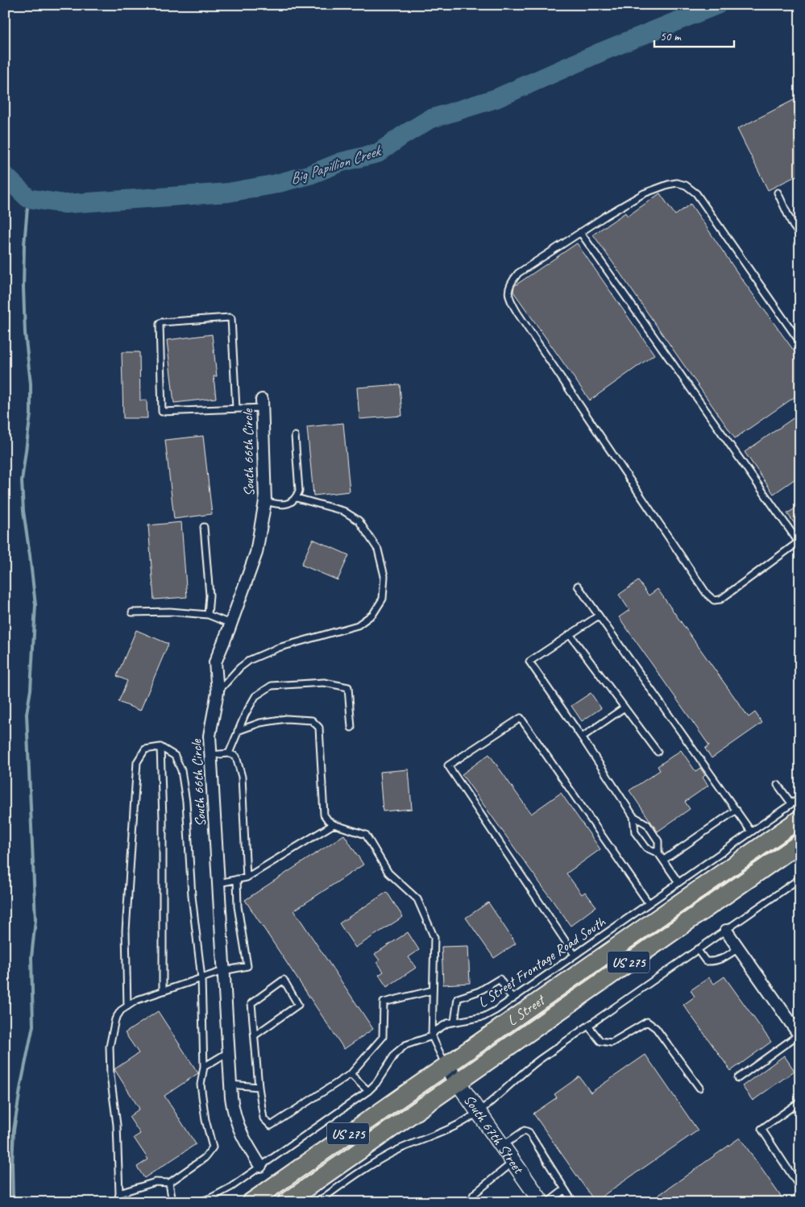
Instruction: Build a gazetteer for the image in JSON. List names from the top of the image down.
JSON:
{
  "streets": {
    "main road": ["US 275", "L Street"],
    "street": ["South 66th Circle", "South 67th Street"],
    "lane": ["L Street Frontage Road South"]
  },
  "crossings": [
    ["South 66th Circle", "L Street Frontage Road South"],
    ["L Street", "South 67th Street"]
  ],
  "water": ["Big Papillion Creek"],
  "scale_bar": "50 m"
}
